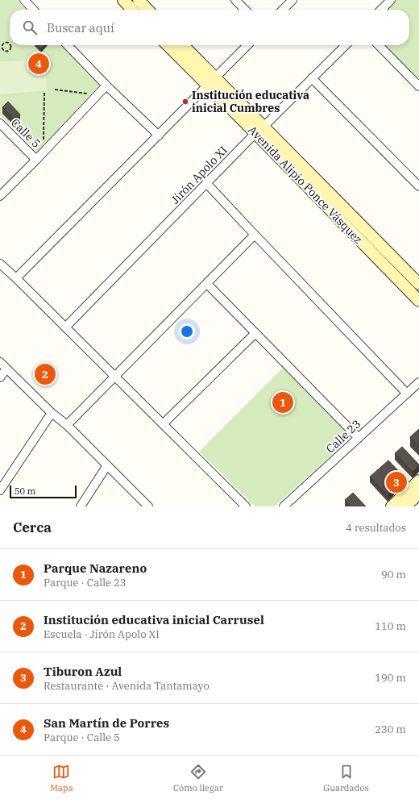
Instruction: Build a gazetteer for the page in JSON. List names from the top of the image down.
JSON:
{
  "streets": {
    "street": [
      "Calle 5",
      "Jirón Apolo XI",
      "Avenida Alipio Ponce Vásquez",
      "Calle 23"
    ]
  },
  "crossings": [
    ["Jirón Apolo XI", "Avenida Alipio Ponce Vásquez"]
  ],
  "places": ["Institución educativa inicial Cumbres"],
  "scale_bar": "50 m",
  "page": {
    "search": "Buscar aquí",
    "pins": [
      "4",
      "2",
      "1",
      "3"
    ],
    "scale": "50 m",
    "heading": ["Cerca", "4 resultados"],
    "list": [
      {
        "mark": "1",
        "name": "Parque Nazareno",
        "note": "Parque · Calle 23",
        "value": "90 m"
      },
      {
        "mark": "2",
        "name": "Institución educativa inicial Carrusel",
        "note": "Escuela · Jirón Apolo XI",
        "value": "110 m"
      },
      {
        "mark": "3",
        "name": "Tiburon Azul",
        "note": "Restaurante · Avenida Tantamayo",
        "value": "190 m"
      },
      {
        "mark": "4",
        "name": "San Martín de Porres",
        "note": "Parque · Calle 5",
        "value": "230 m"
      }
    ],
    "nav": ["Mapa", "Cómo llegar", "Guardados"]
  }
}
